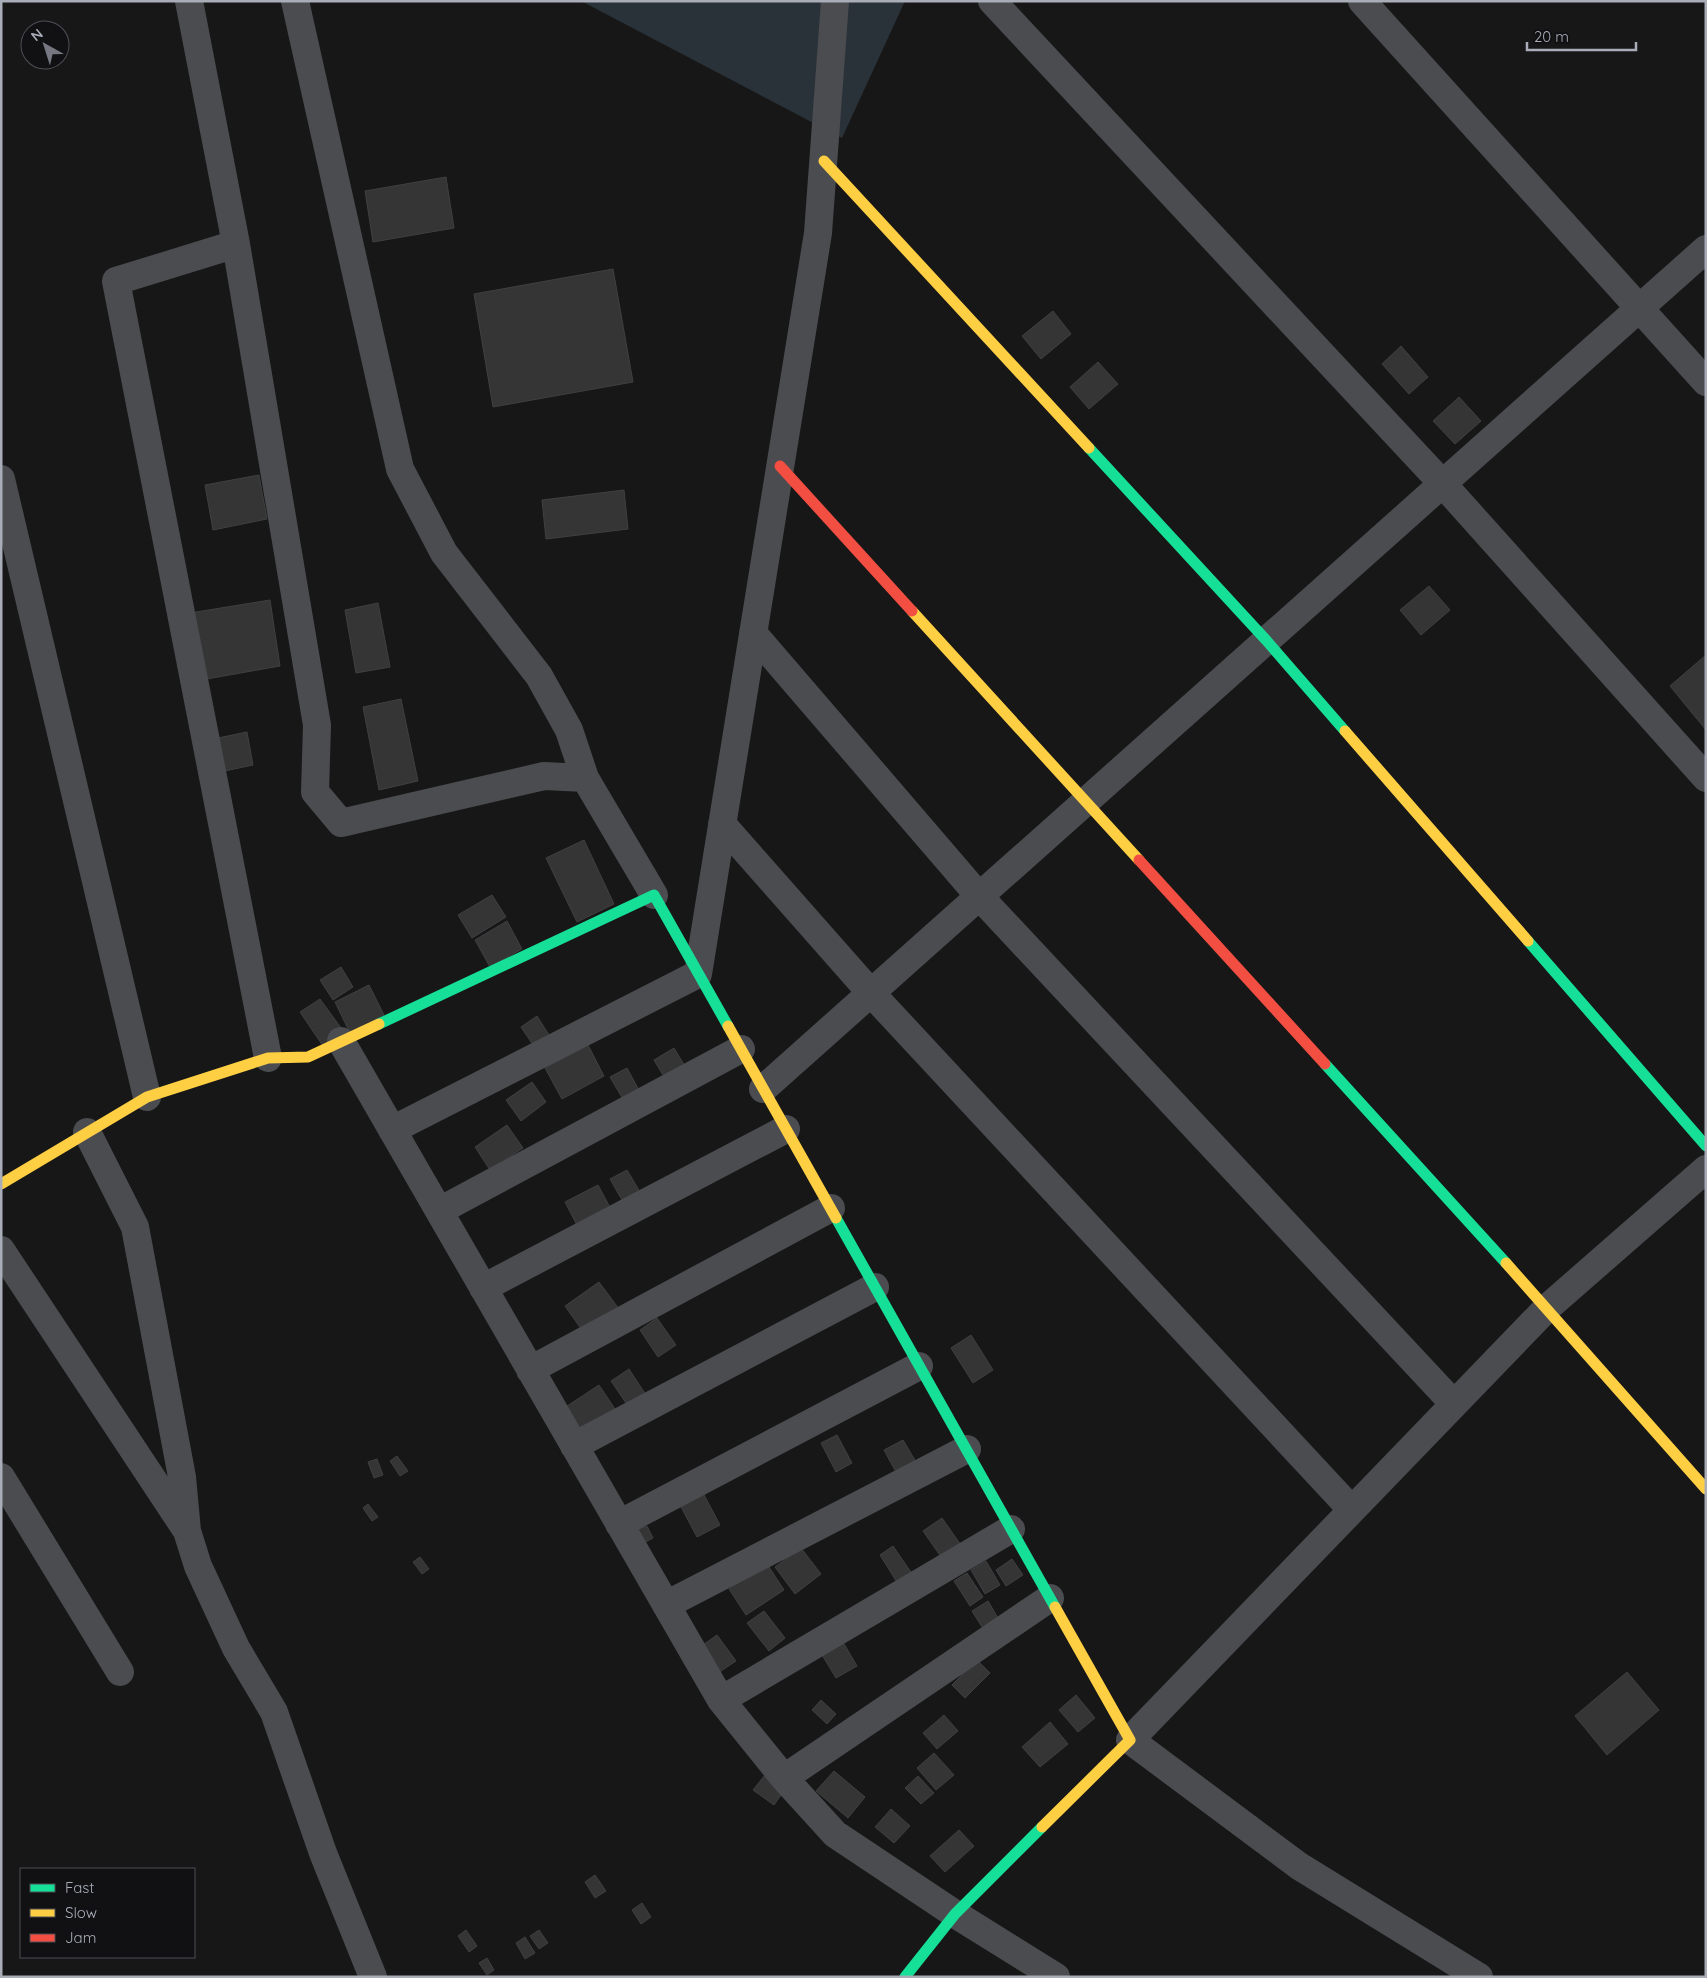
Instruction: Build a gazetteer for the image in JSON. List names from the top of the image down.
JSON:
{
  "legend": ["Fast", "Slow", "Jam"],
  "scale_bar": "20 m",
  "north": "top left"
}
